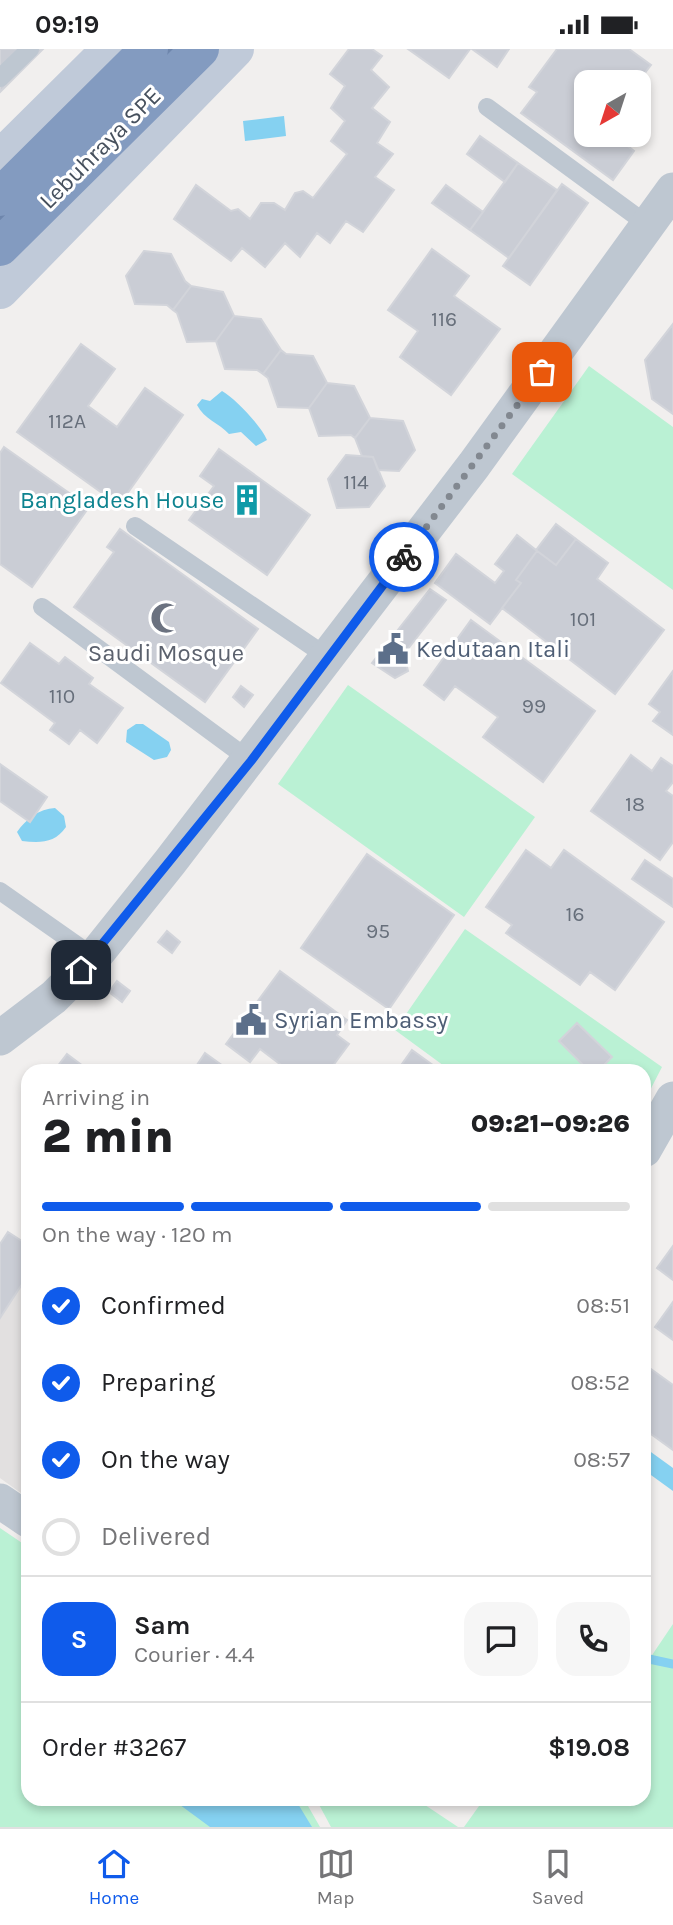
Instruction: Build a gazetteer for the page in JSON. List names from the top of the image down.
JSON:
{
  "streets": {
    "highway": ["Lebuhraya SPE"]
  },
  "places": {
    "building": ["Bangladesh House"],
    "mosque": ["Saudi Mosque"],
    "public building": ["Kedutaan Itali", "Syrian Embassy"]
  },
  "house_numbers": [
    "116",
    "112A",
    "114",
    "101",
    "110",
    "99",
    "18",
    "16",
    "95"
  ],
  "north": "bottom left",
  "page": {
    "status": "09:19",
    "heading": ["2 min", "Arriving in", "09:21–09:26"],
    "panel": [
      "Sam",
      "Courier · 4.4",
      "Order #3267",
      "$19.08"
    ],
    "bar": "On the way · 120 m",
    "list": [
      ["Confirmed", "08:51"],
      ["Preparing", "08:52"],
      ["On the way", "08:57"],
      "Delivered"
    ],
    "round": "S",
    "tabs": ["Home", "Map", "Saved"]
  }
}
